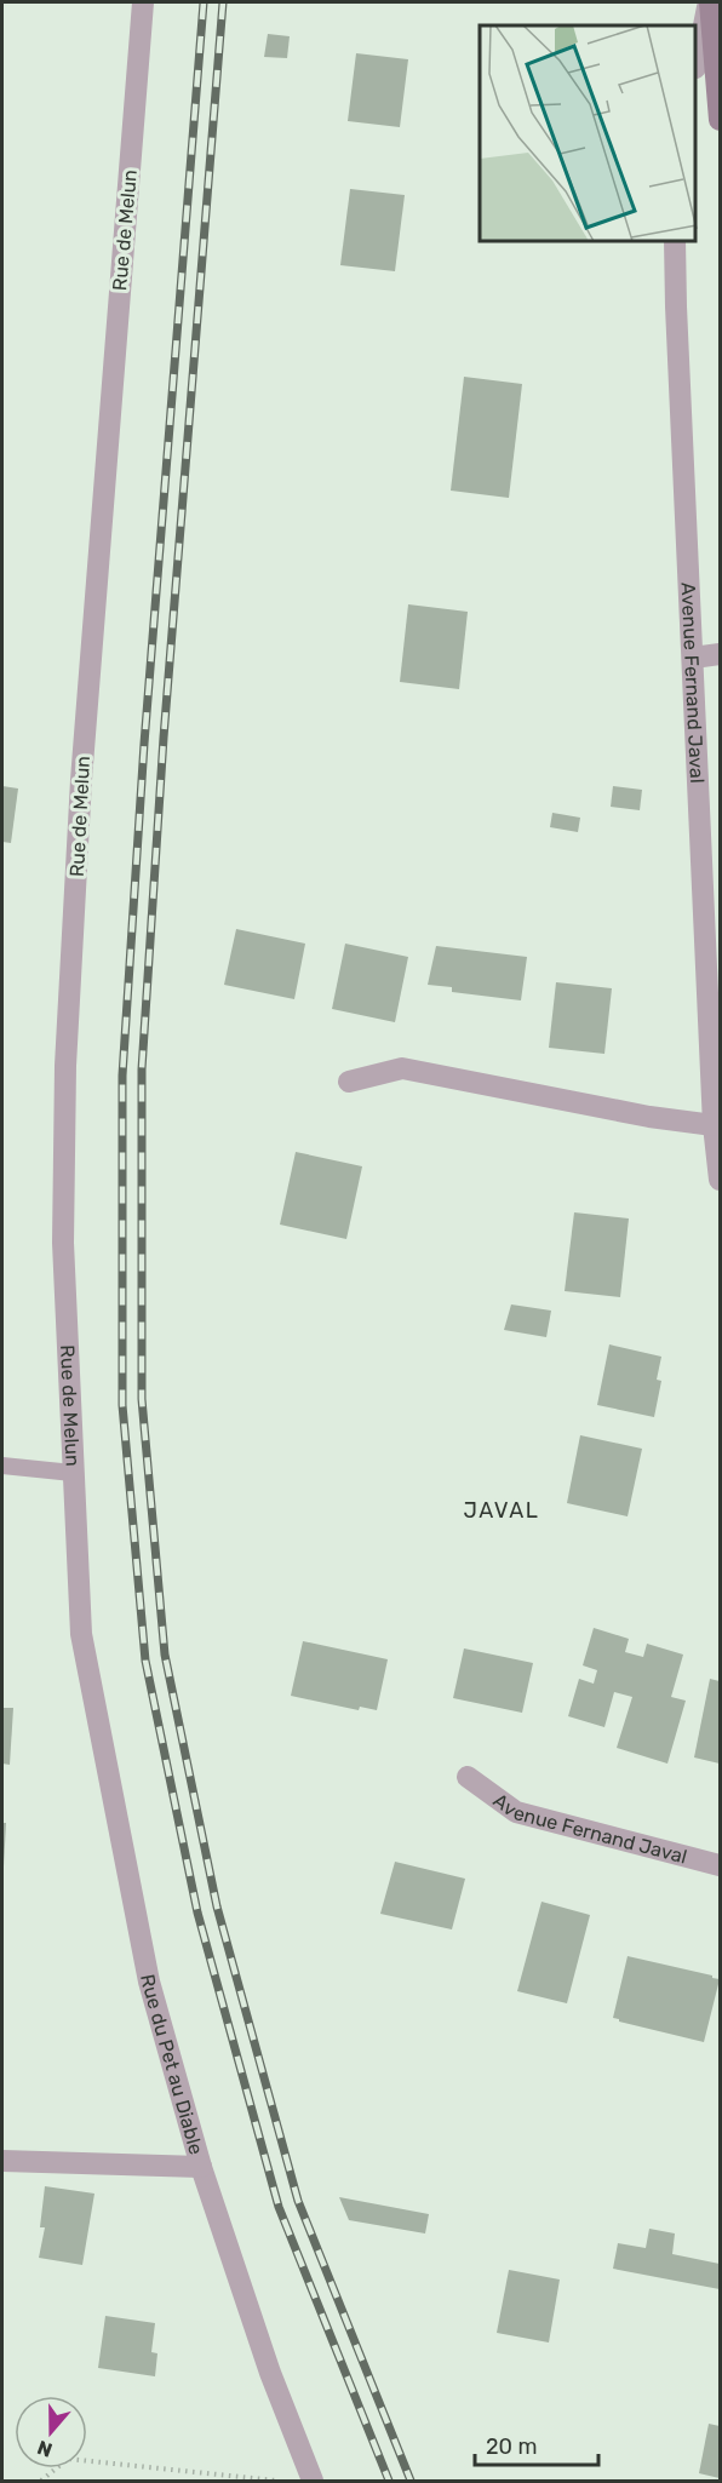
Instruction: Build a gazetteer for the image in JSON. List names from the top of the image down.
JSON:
{
  "streets": {
    "street": ["Rue de Melun", "Avenue Fernand Javal", "Rue du Pet au Diable"]
  },
  "crossings": [
    ["Rue de Melun", "Rue du Pet au Diable"]
  ],
  "districts": ["JAVAL"],
  "scale_bar": "20 m",
  "north": "bottom"
}
